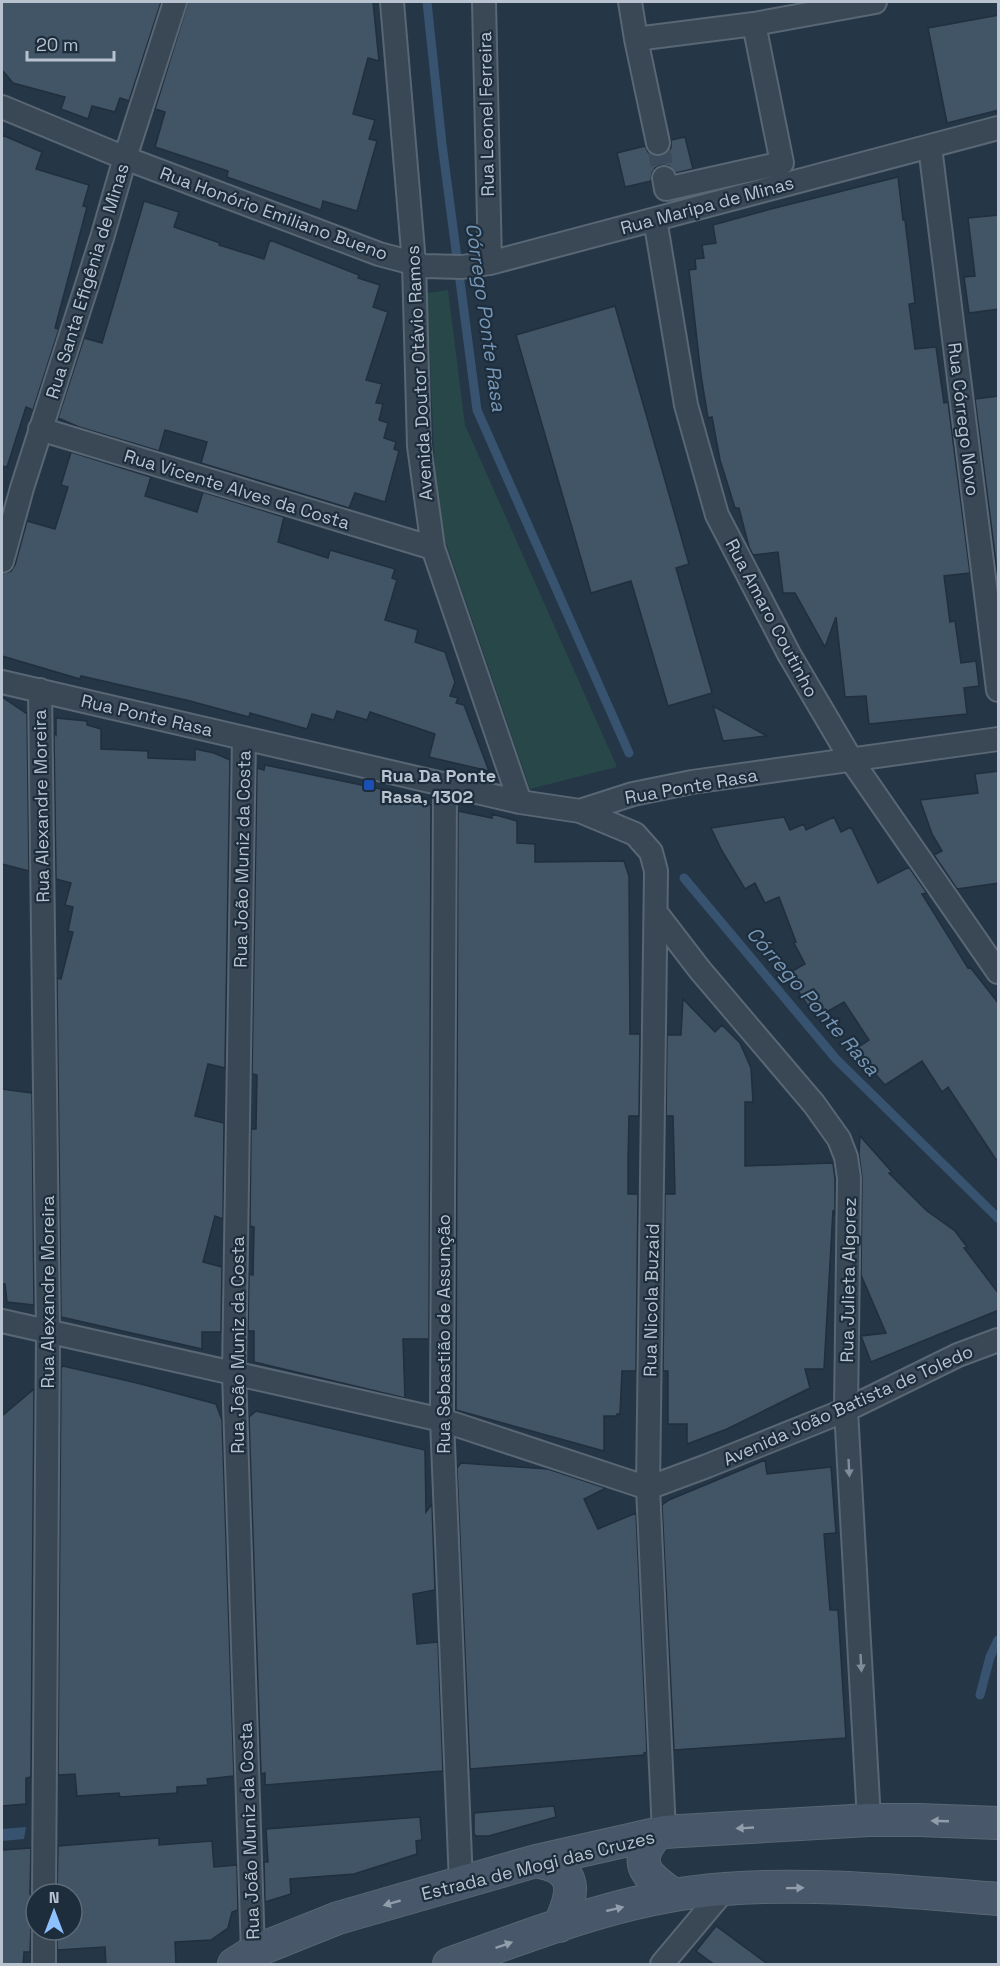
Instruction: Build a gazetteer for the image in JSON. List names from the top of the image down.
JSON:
{
  "streets": {
    "main road": ["Estrada de Mogi das Cruzes"],
    "street": [
      "Rua Leonel Ferreira",
      "Rua Maripa de Minas",
      "Rua Honório Emiliano Bueno",
      "Rua Santa Efigênia de Minas",
      "Avenida Doutor Otávio Ramos",
      "Rua Córrego Novo",
      "Rua Vicente Alves da Costa",
      "Rua Amaro Coutinho",
      "Rua Ponte Rasa",
      "Rua Alexandre Moreira",
      "Rua João Muniz da Costa",
      "Rua Julieta Algorez",
      "Rua Nicola Buzaid",
      "Rua Sebastião de Assunção",
      "Avenida João Batista de Toledo"
    ]
  },
  "crossings": [
    ["Rua Leonel Ferreira", "Rua Maripa de Minas"],
    ["Rua Maripa de Minas", "Rua Honório Emiliano Bueno"],
    ["Rua Maripa de Minas", "Avenida Doutor Otávio Ramos"],
    ["Rua Maripa de Minas", "Rua Córrego Novo"],
    ["Rua Maripa de Minas", "Rua Amaro Coutinho"],
    ["Rua Honório Emiliano Bueno", "Rua Santa Efigênia de Minas"],
    ["Rua Honório Emiliano Bueno", "Avenida Doutor Otávio Ramos"],
    ["Rua Santa Efigênia de Minas", "Rua Vicente Alves da Costa"],
    ["Avenida Doutor Otávio Ramos", "Rua Vicente Alves da Costa"],
    ["Avenida Doutor Otávio Ramos", "Rua Ponte Rasa"],
    ["Rua Amaro Coutinho", "Rua Ponte Rasa"],
    ["Rua Ponte Rasa", "Rua Alexandre Moreira"],
    ["Rua Ponte Rasa", "Rua João Muniz da Costa"],
    ["Rua Ponte Rasa", "Rua Nicola Buzaid"],
    ["Rua Ponte Rasa", "Rua Sebastião de Assunção"],
    ["Rua João Muniz da Costa", "Estrada de Mogi das Cruzes"],
    ["Rua Julieta Algorez", "Rua Nicola Buzaid"],
    ["Rua Julieta Algorez", "Avenida João Batista de Toledo"],
    ["Rua Julieta Algorez", "Estrada de Mogi das Cruzes"],
    ["Rua Nicola Buzaid", "Avenida João Batista de Toledo"],
    ["Rua Nicola Buzaid", "Estrada de Mogi das Cruzes"],
    ["Rua Sebastião de Assunção", "Estrada de Mogi das Cruzes"]
  ],
  "one_way": ["Rua Julieta Algorez"],
  "water": ["Córrego Ponte Rasa"],
  "places": {
    "transit": ["Rua Da Ponte Rasa, 1302"]
  },
  "scale_bar": "20 m",
  "north": "top"
}
